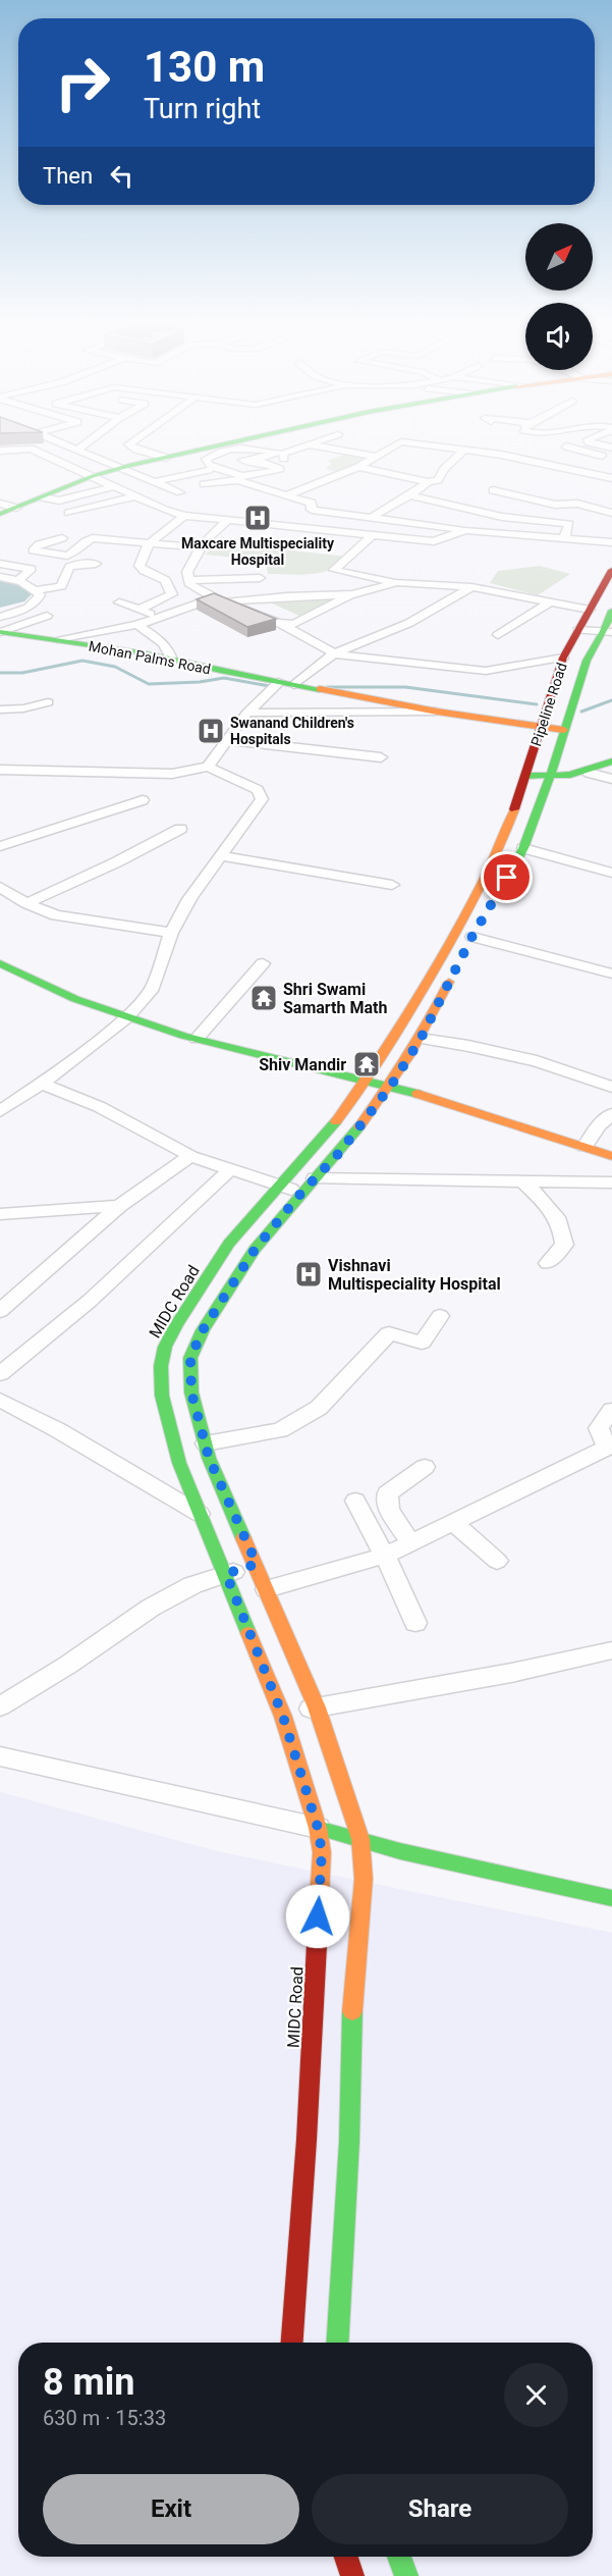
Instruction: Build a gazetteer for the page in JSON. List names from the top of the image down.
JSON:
{
  "streets": {
    "main road": ["Mohan Palms Road", "Pipeline Road", "MIDC Road"]
  },
  "crossings": [
    ["Pipeline Road", "MIDC Road"]
  ],
  "places": {
    "hospital": ["Maxcare Multispeciality Hospital", "Swanand Children's Hospitals", "Vishnavi Multispeciality Hospital"],
    "temple": ["Shri Swami Samarth Math", "Shiv Mandir"]
  },
  "north": "top right",
  "page": {
    "turn": ["130 m", "Turn right"],
    "then": "Then",
    "heading": ["8 min", "630 m · 15:33"],
    "buttons": ["Exit", "Share"]
  }
}
